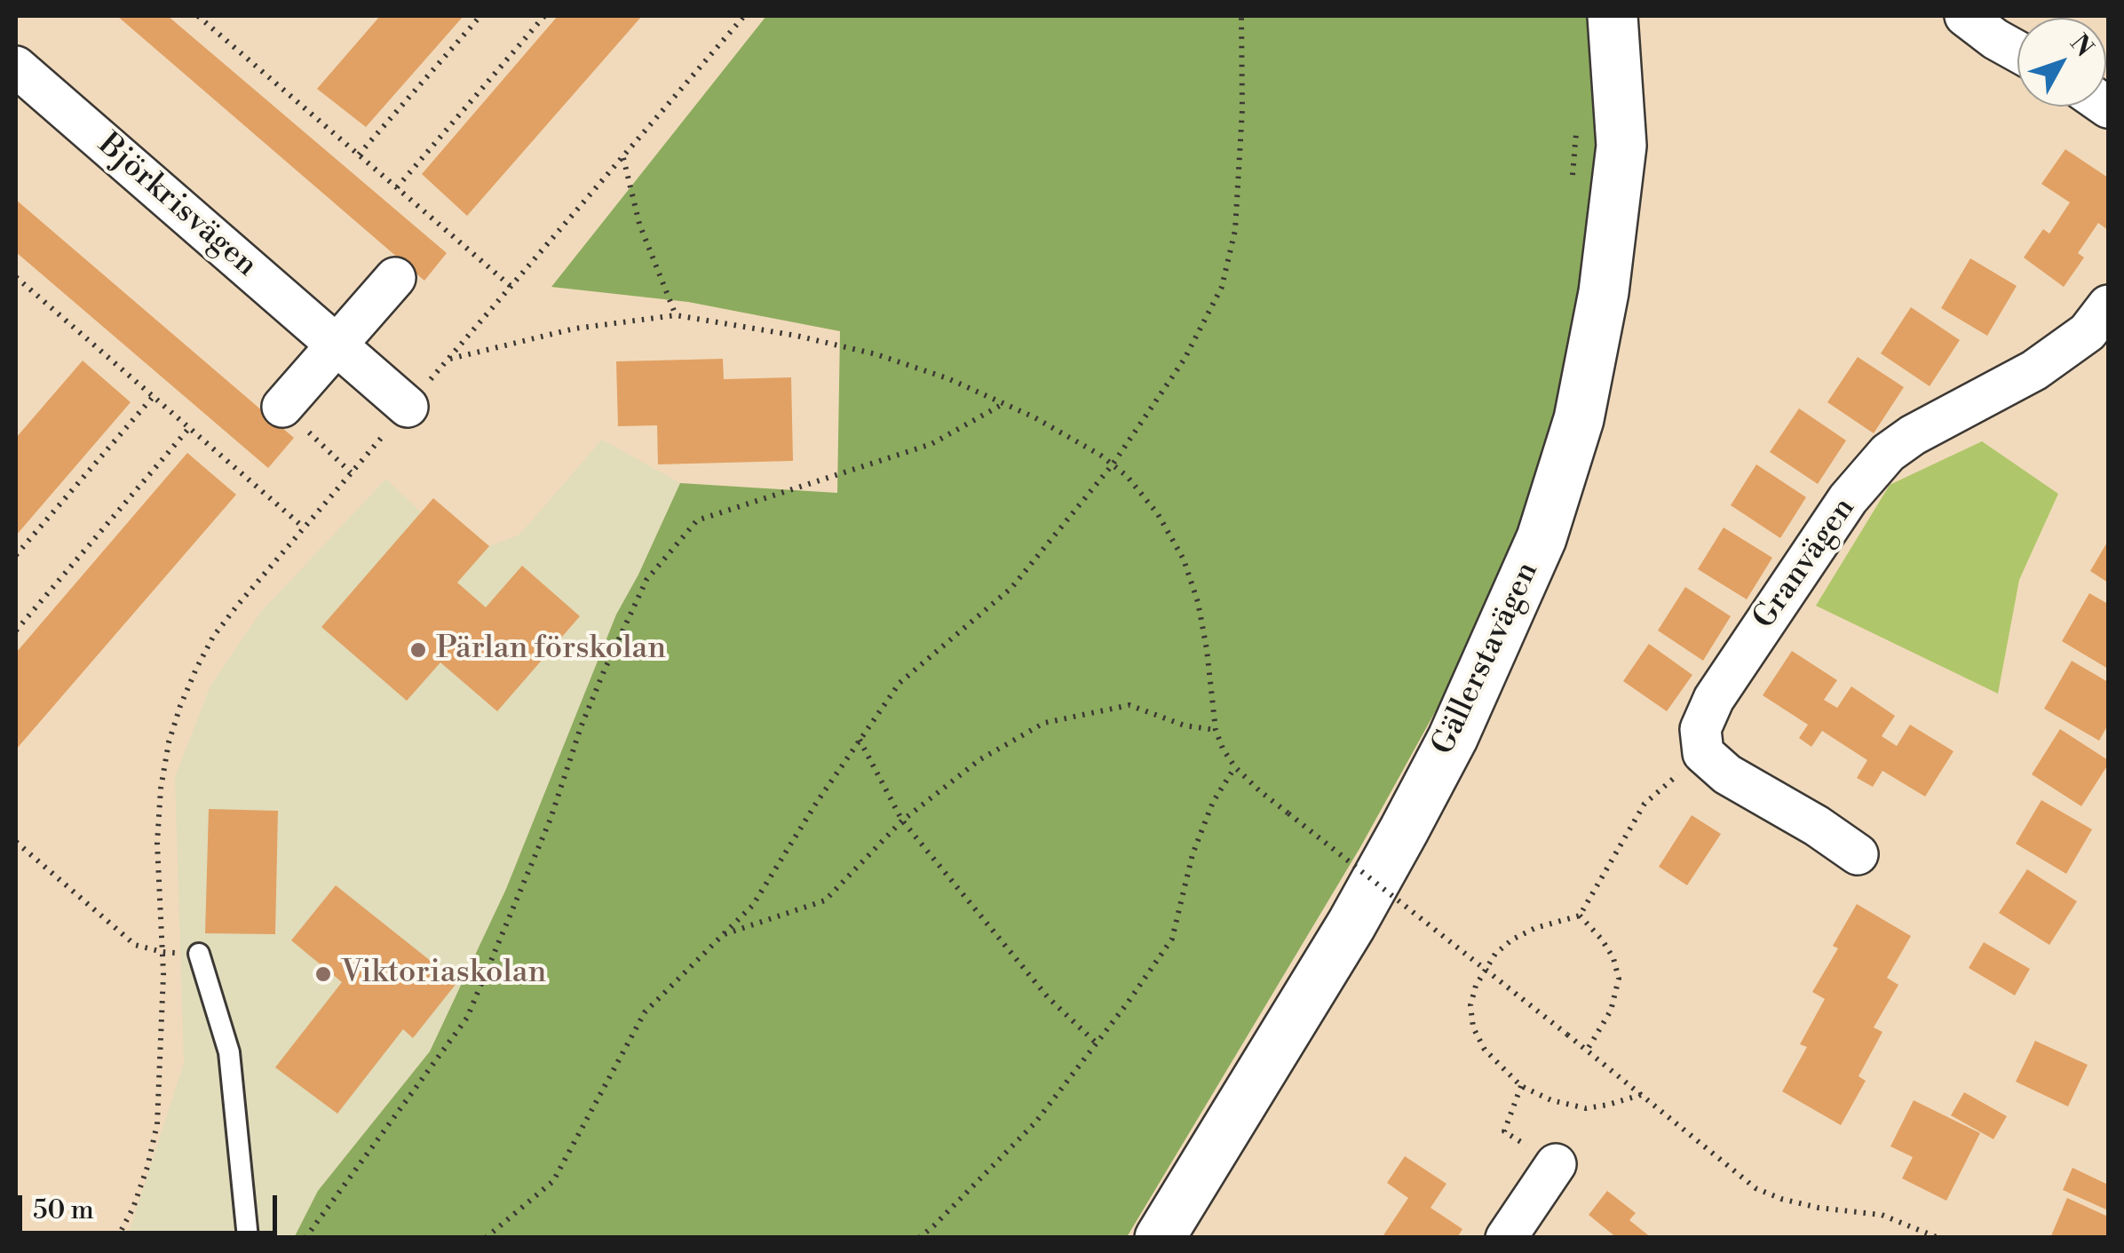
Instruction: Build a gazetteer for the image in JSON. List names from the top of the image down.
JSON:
{
  "streets": {
    "street": ["Björkrisvägen", "Granvägen", "Gällerstavägen"]
  },
  "places": ["Pärlan förskolan", "Viktoriaskolan"],
  "scale_bar": "50 m",
  "north": "top right"
}
